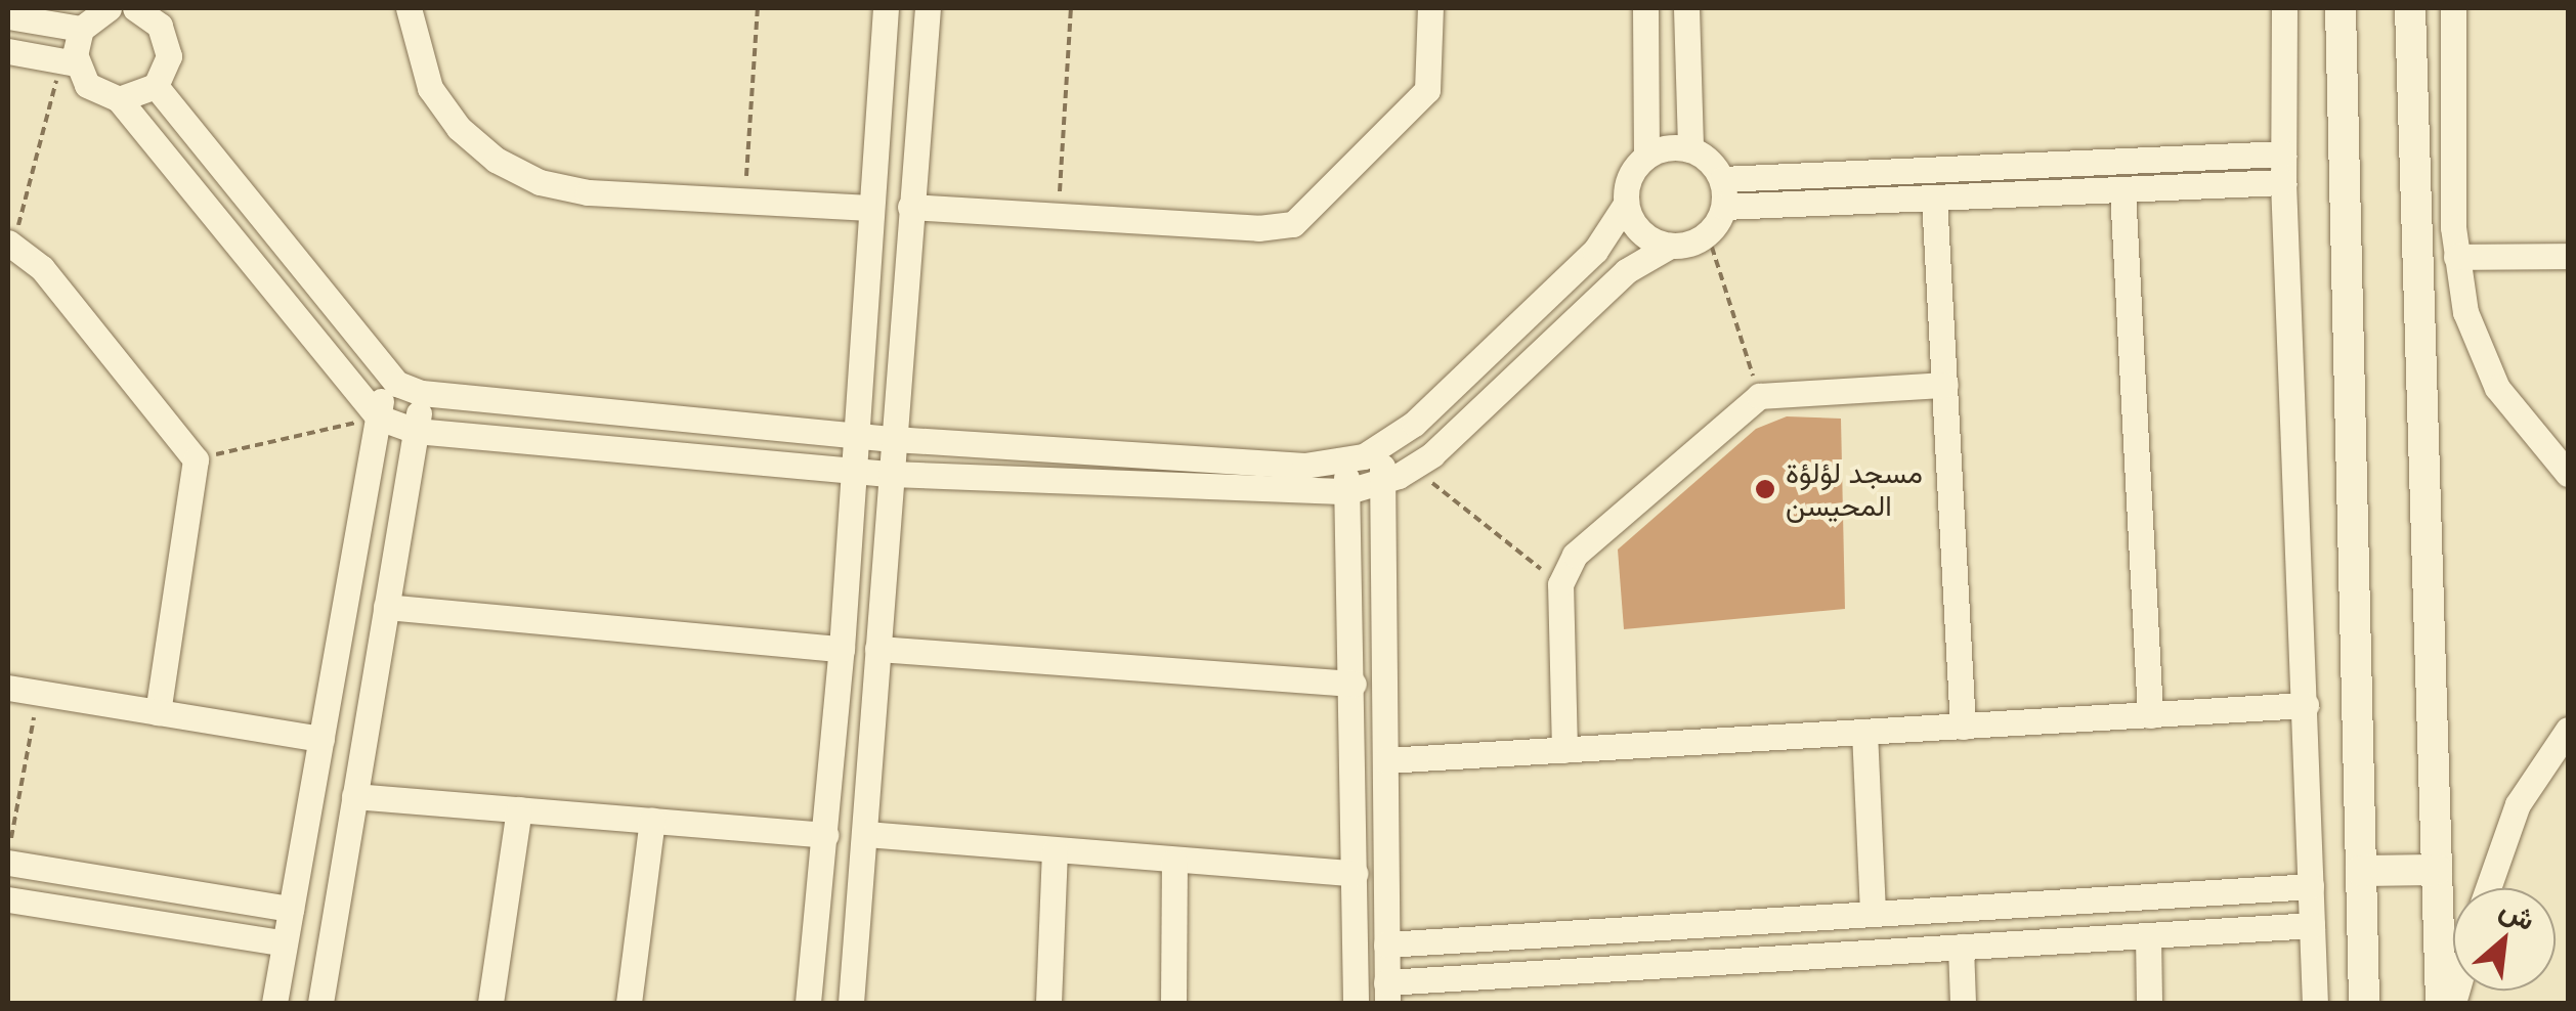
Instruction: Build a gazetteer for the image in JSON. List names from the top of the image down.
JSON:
{
  "places": ["مسجد لؤلؤة المحيسن"],
  "north": "top right"
}
